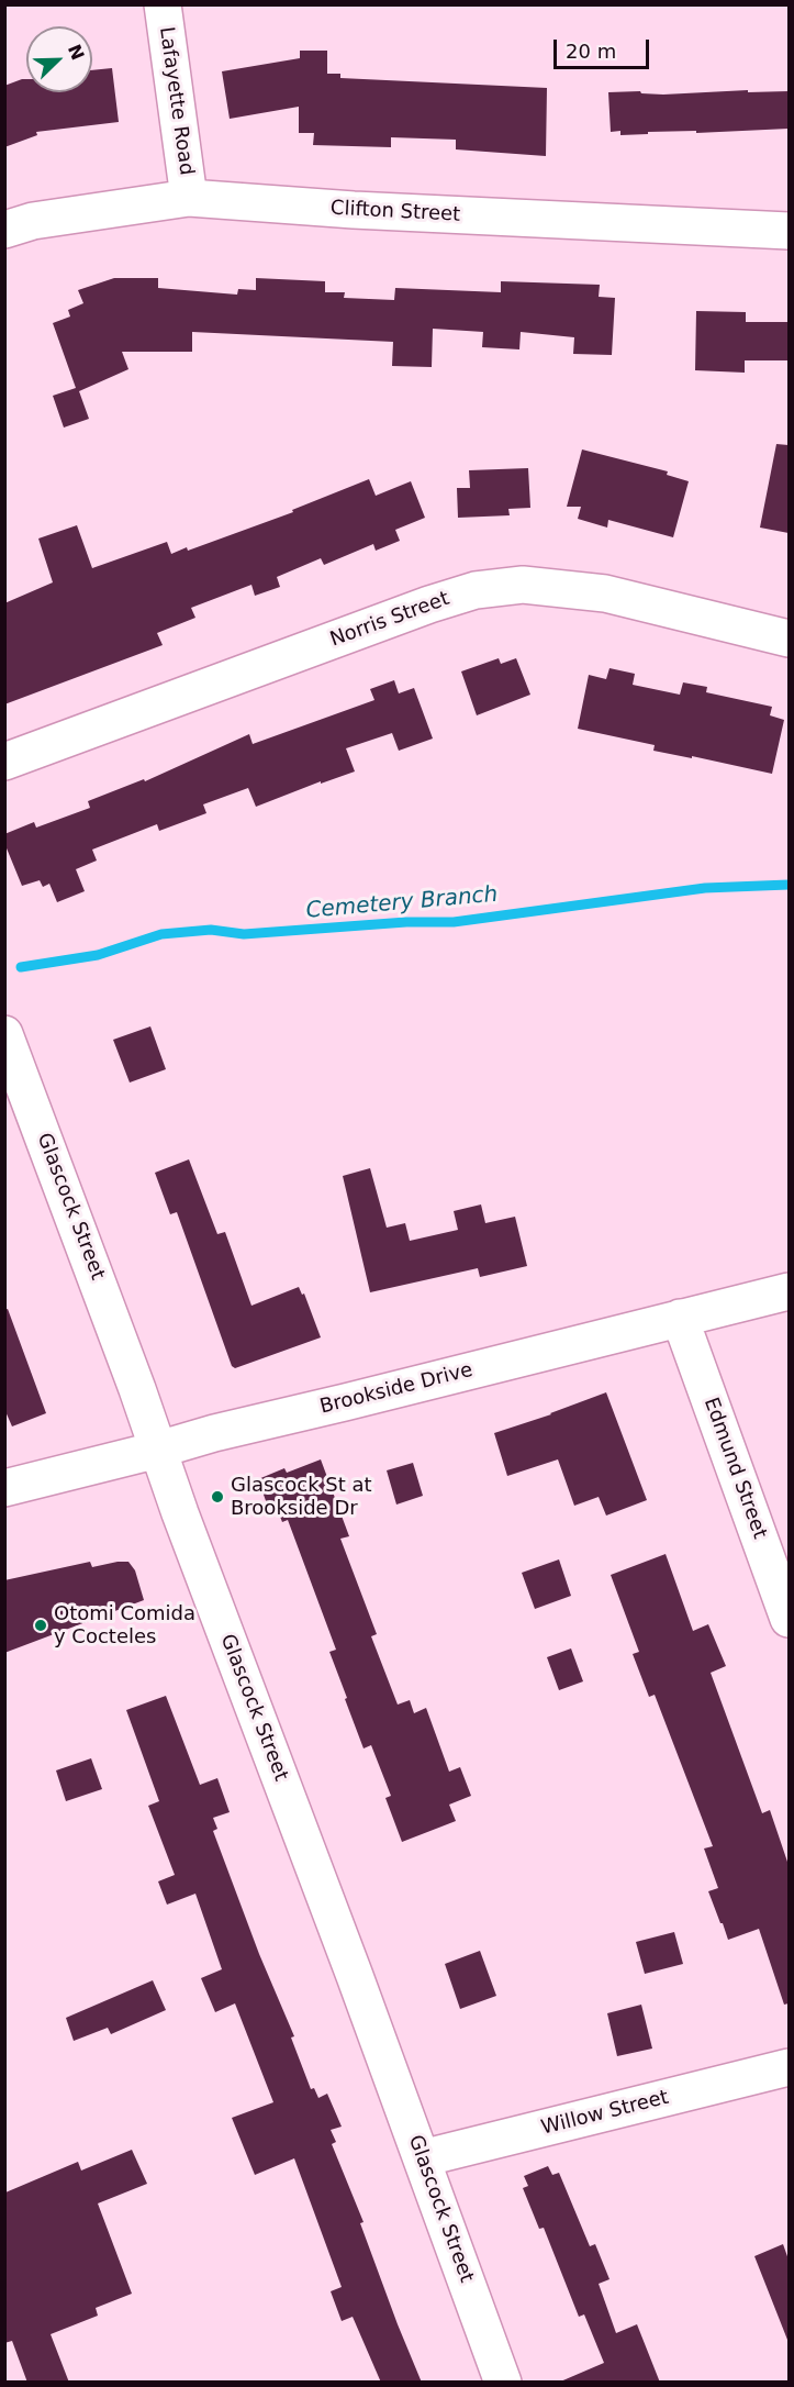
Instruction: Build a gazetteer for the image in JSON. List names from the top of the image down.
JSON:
{
  "streets": {
    "street": [
      "Lafayette Road",
      "Clifton Street",
      "Norris Street",
      "Glascock Street",
      "Brookside Drive",
      "Edmund Street",
      "Willow Street"
    ]
  },
  "crossings": [
    ["Lafayette Road", "Clifton Street"],
    ["Glascock Street", "Brookside Drive"],
    ["Glascock Street", "Willow Street"],
    ["Brookside Drive", "Edmund Street"]
  ],
  "water": ["Cemetery Branch"],
  "places": ["Glascock St at Brookside Dr", "Otomi Comida y Cocteles"],
  "scale_bar": "20 m",
  "north": "top right"
}
